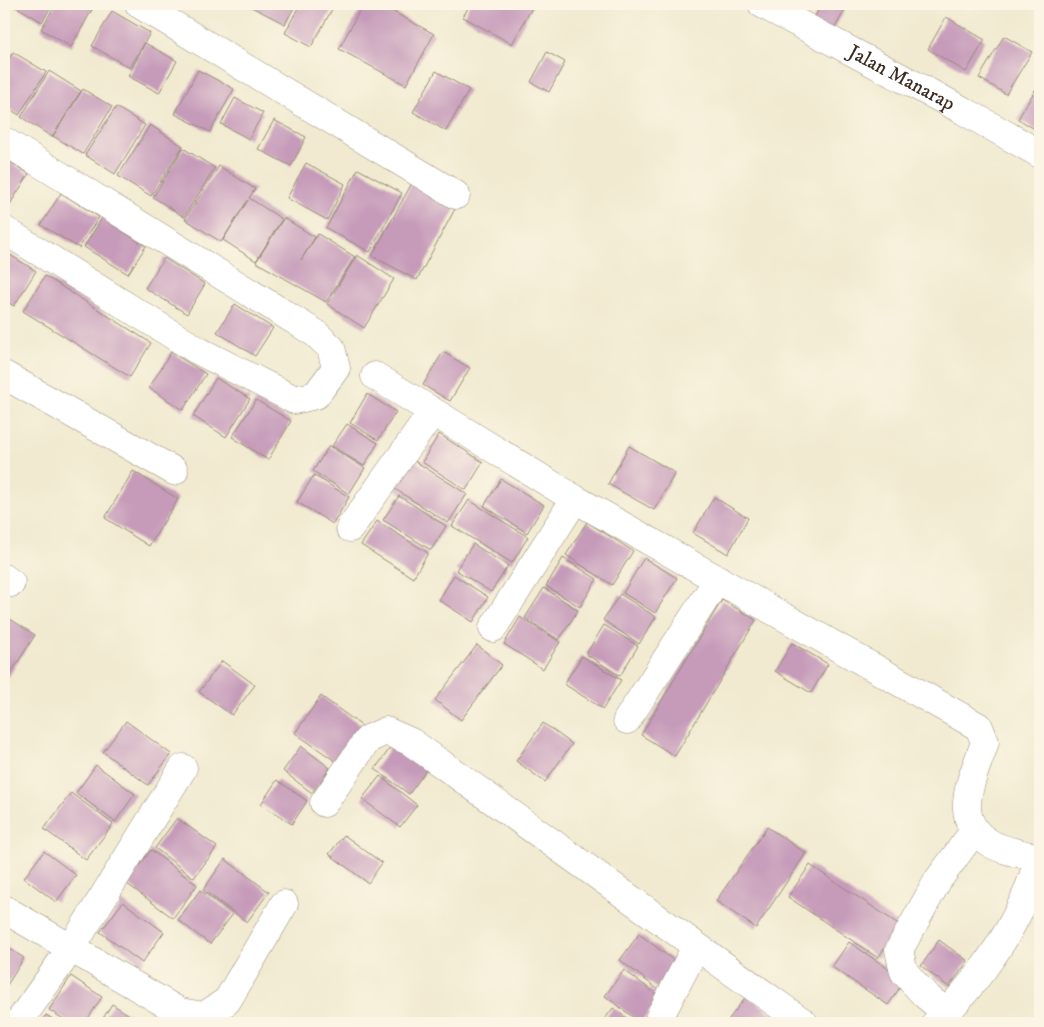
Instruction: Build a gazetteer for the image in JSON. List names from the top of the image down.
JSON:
{
  "streets": {
    "street": ["Jalan Manarap"]
  }
}
